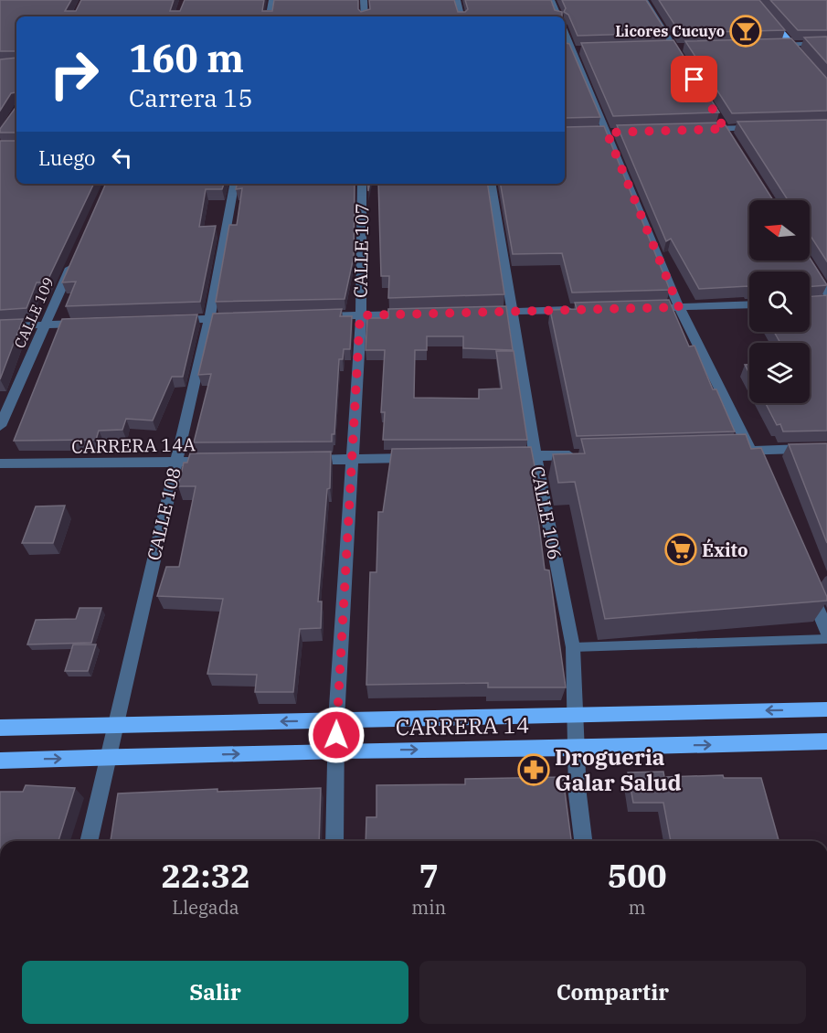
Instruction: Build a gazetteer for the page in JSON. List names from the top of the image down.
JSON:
{
  "streets": {
    "main road": ["CARRERA 14"],
    "street": [
      "CALLE 107",
      "CALLE 109",
      "CARRERA 14A",
      "CALLE 106",
      "CALLE 108"
    ]
  },
  "crossings": [
    ["CALLE 107", "CARRERA 14"],
    ["CARRERA 14A", "CALLE 108"],
    ["CALLE 106", "CARRERA 14"],
    ["CALLE 108", "CARRERA 14"]
  ],
  "places": {
    "bar": ["Licores Cucuyo"],
    "supermarket": ["Éxito"],
    "pharmacy": ["Drogueria Galar Salud"]
  },
  "north": "left",
  "page": {
    "turn": ["160 m", "Carrera 15"],
    "then": "Luego",
    "eta": [
      "22:32",
      "Llegada",
      "7",
      "min",
      "500",
      "m"
    ],
    "buttons": ["Salir", "Compartir"]
  }
}
